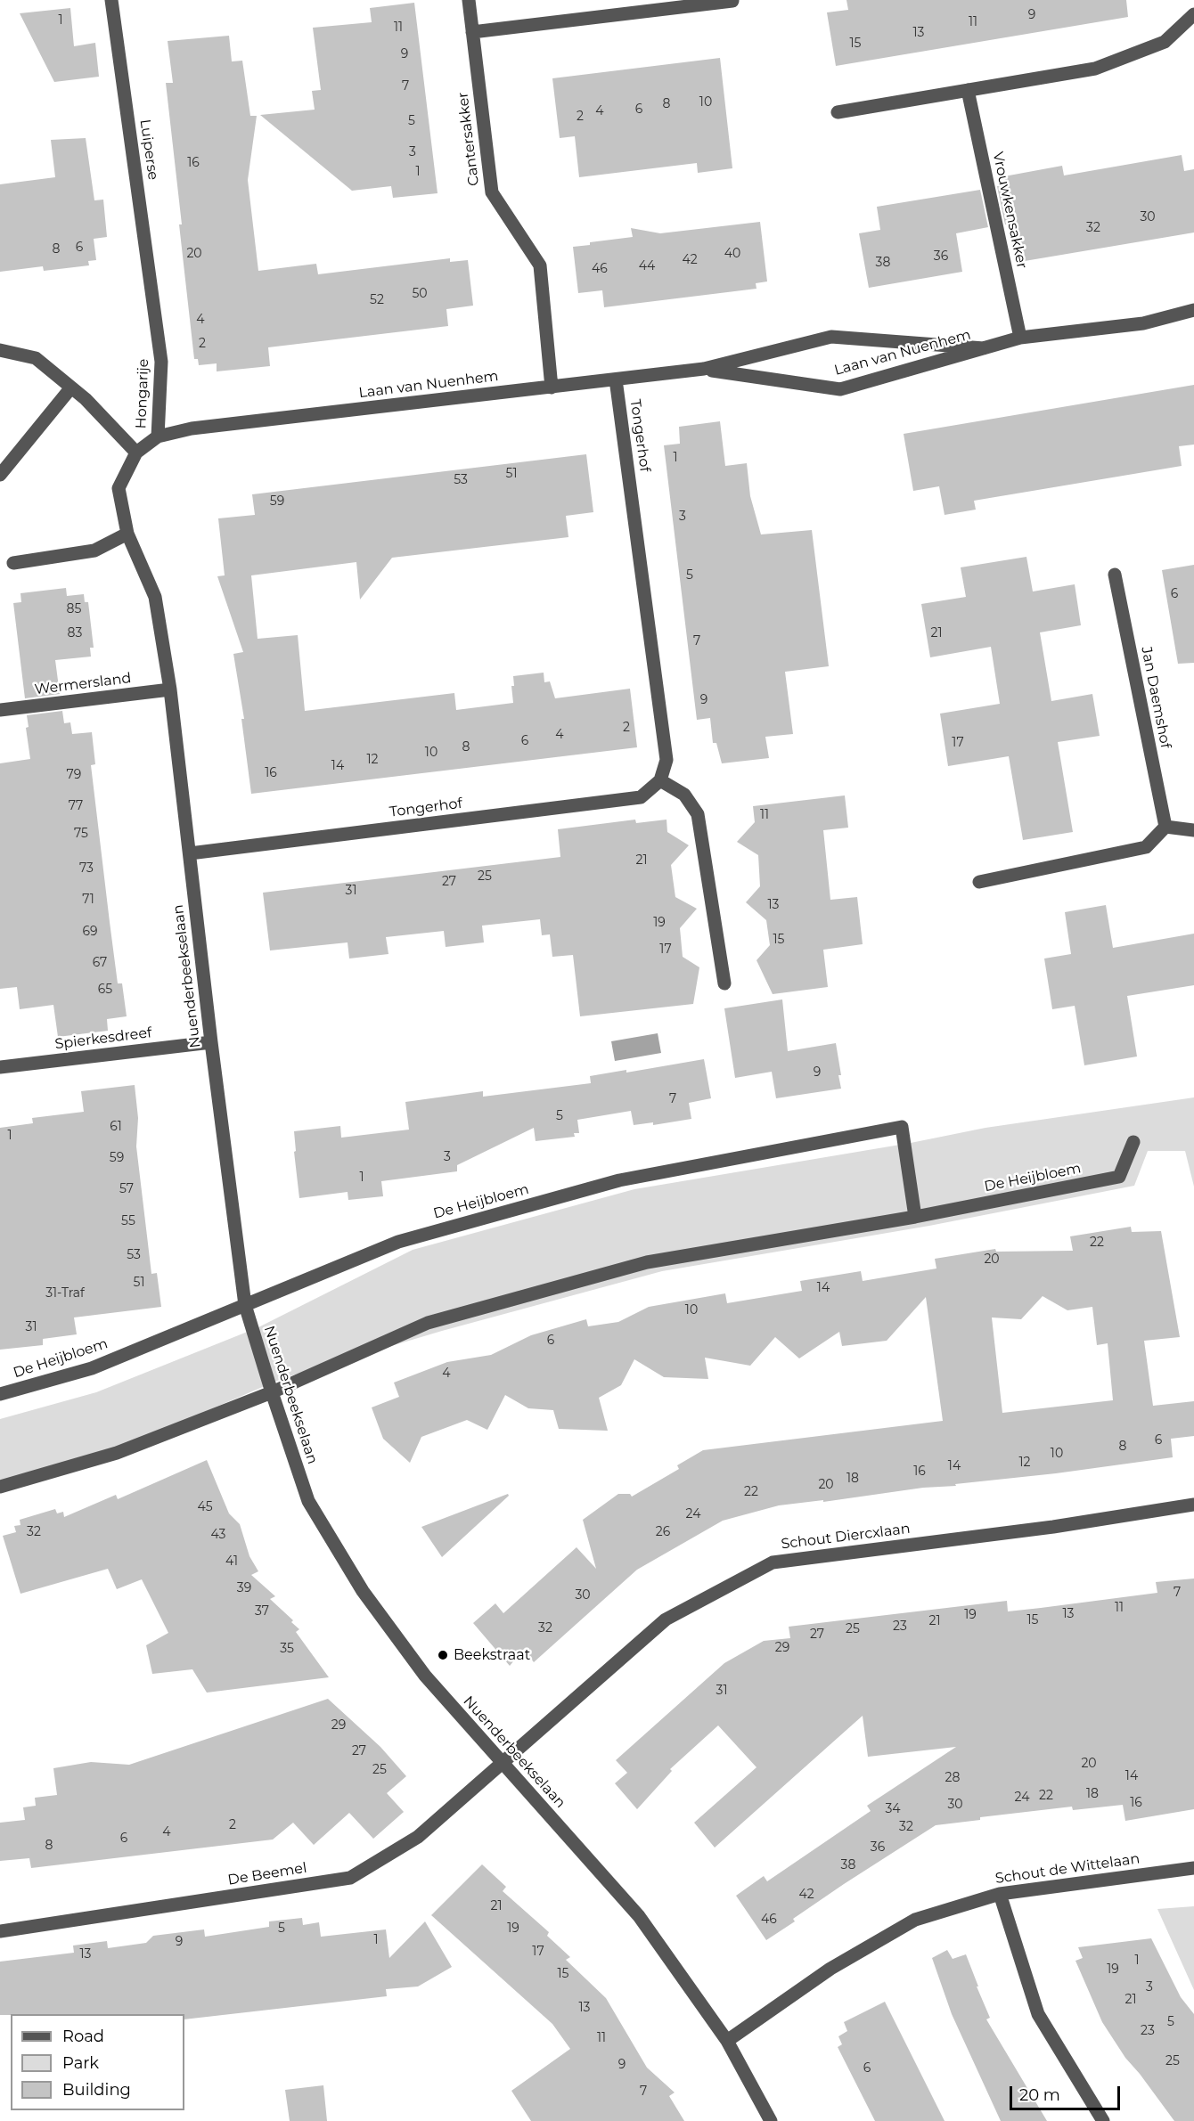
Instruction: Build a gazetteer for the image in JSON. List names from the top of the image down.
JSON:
{
  "streets": {
    "street": [
      "Cantersakker",
      "Luiperse",
      "Vrouwkensakker",
      "Laan van Nuenhem",
      "Hongarije",
      "Tongerhof",
      "Wermersland",
      "Jan Daemshof",
      "Nuenderbeekselaan",
      "Spierkesdreef",
      "De Heijbloem",
      "Schout Diercxlaan",
      "Schout de Wittelaan",
      "De Beemel"
    ]
  },
  "crossings": [
    ["Cantersakker", "Laan van Nuenhem"],
    ["Luiperse", "Hongarije"],
    ["Vrouwkensakker", "Laan van Nuenhem"],
    ["Laan van Nuenhem", "Hongarije"],
    ["Laan van Nuenhem", "Tongerhof"],
    ["Hongarije", "Nuenderbeekselaan"],
    ["Tongerhof", "Nuenderbeekselaan"],
    ["Wermersland", "Nuenderbeekselaan"],
    ["Nuenderbeekselaan", "Spierkesdreef"],
    ["Nuenderbeekselaan", "De Heijbloem"],
    ["Nuenderbeekselaan", "Schout Diercxlaan"],
    ["Nuenderbeekselaan", "Schout de Wittelaan"],
    ["Nuenderbeekselaan", "De Beemel"],
    ["Schout Diercxlaan", "De Beemel"]
  ],
  "places": ["Beekstraat"],
  "house_numbers": [
    "9",
    "1",
    "11",
    "11",
    "13",
    "15",
    "9",
    "7",
    "10",
    "8",
    "6",
    "4",
    "2",
    "5",
    "3",
    "16",
    "1",
    "30",
    "32",
    "6",
    "8",
    "20",
    "40",
    "36",
    "42",
    "38",
    "44",
    "46",
    "50",
    "52",
    "4",
    "2",
    "1",
    "51",
    "53",
    "59",
    "3",
    "5",
    "6",
    "85",
    "83",
    "21",
    "7",
    "9",
    "2",
    "4",
    "6",
    "17",
    "8",
    "10",
    "12",
    "14",
    "16",
    "79",
    "77",
    "11",
    "75",
    "21",
    "73",
    "25",
    "27",
    "31",
    "71",
    "13",
    "19",
    "69",
    "15",
    "17",
    "67",
    "65",
    "9",
    "7",
    "5",
    "61",
    "1",
    "3",
    "59",
    "1",
    "57",
    "55",
    "22",
    "53",
    "20",
    "51",
    "14",
    "31-Traf",
    "10",
    "31",
    "6",
    "4",
    "6",
    "8",
    "10",
    "12",
    "14",
    "16",
    "18",
    "20",
    "22",
    "45",
    "24",
    "32",
    "26",
    "43",
    "41",
    "39",
    "7",
    "30",
    "11",
    "37",
    "13",
    "19",
    "15",
    "21",
    "23",
    "32",
    "25",
    "27",
    "29",
    "35",
    "31",
    "29",
    "27",
    "20",
    "25",
    "14",
    "28",
    "18",
    "22",
    "24",
    "16",
    "30",
    "34",
    "2",
    "32",
    "4",
    "6",
    "8",
    "36",
    "38",
    "42",
    "21",
    "46",
    "5",
    "19",
    "1",
    "9",
    "17",
    "13",
    "1",
    "19",
    "15",
    "3",
    "21",
    "13",
    "5",
    "23",
    "11",
    "25",
    "9",
    "6",
    "7"
  ],
  "legend": ["Road", "Park", "Building"],
  "scale_bar": "20 m"
}
